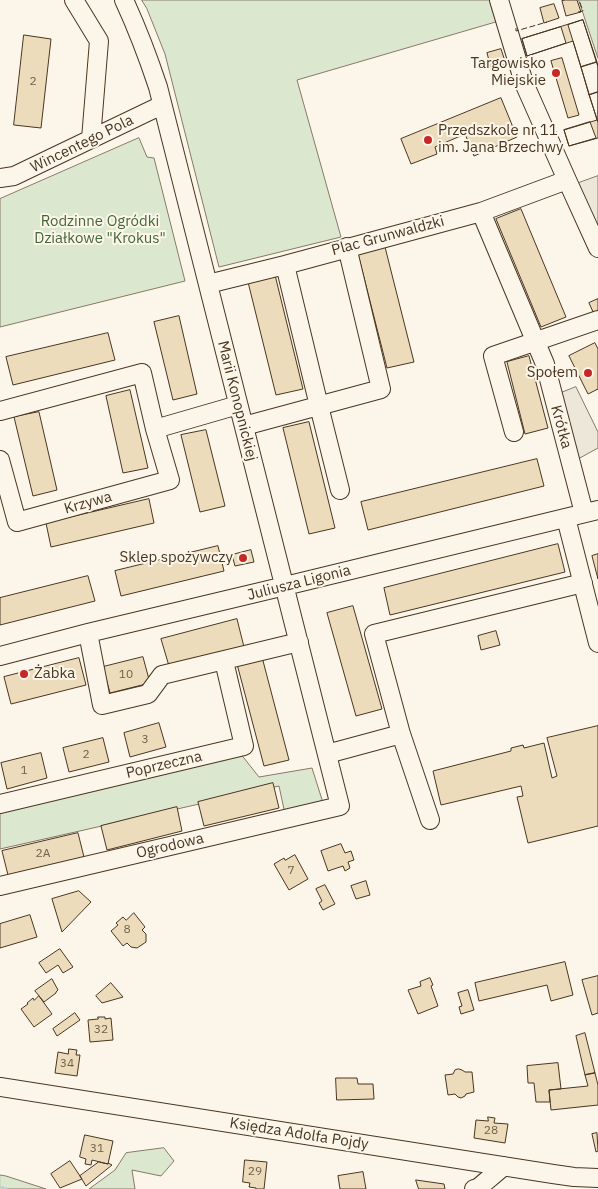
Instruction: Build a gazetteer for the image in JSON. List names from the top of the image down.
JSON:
{
  "streets": {
    "street": [
      "Wincentego Pola",
      "Plac Grunwaldzki",
      "Marii Konopnickiej",
      "Krótka",
      "Krzywa",
      "Juliusza Ligonia",
      "Poprzeczna",
      "Ogrodowa",
      "Księdza Adolfa Pojdy"
    ]
  },
  "crossings": [
    ["Wincentego Pola", "Marii Konopnickiej"],
    ["Plac Grunwaldzki", "Marii Konopnickiej"],
    ["Plac Grunwaldzki", "Krótka"],
    ["Marii Konopnickiej", "Juliusza Ligonia"],
    ["Marii Konopnickiej", "Ogrodowa"],
    ["Krótka", "Juliusza Ligonia"]
  ],
  "parks": ["Rodzinne Ogródki Działkowe \"Krokus\""],
  "places": [
    "Targowisko Miejskie",
    "Przedszkole nr 11 im. Jana Brzechwy",
    "Społem",
    "Sklep spożywczy",
    "Żabka"
  ],
  "house_numbers": [
    "2",
    "10",
    "3",
    "2",
    "1",
    "2A",
    "7",
    "8",
    "32",
    "34",
    "28",
    "31",
    "29"
  ]
}
